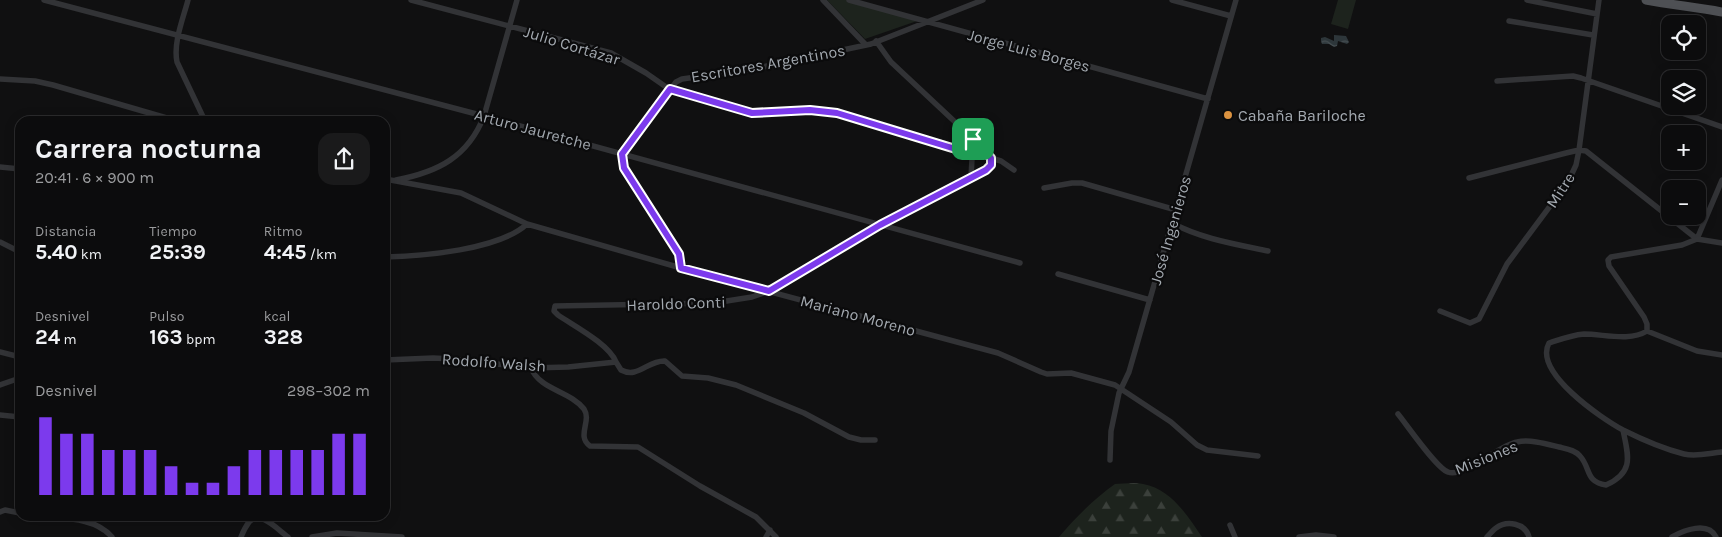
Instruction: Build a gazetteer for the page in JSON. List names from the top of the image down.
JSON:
{
  "streets": {
    "street": [
      "Julio Cortázar",
      "Jorge Luis Borges",
      "Escritores Argentinos",
      "Arturo Jauretche",
      "Mitre",
      "José Ingenieros",
      "Haroldo Conti",
      "Mariano Moreno",
      "Rodolfo Walsh",
      "Misiones"
    ]
  },
  "crossings": [
    ["Julio Cortázar", "Escritores Argentinos"],
    ["Julio Cortázar", "Haroldo Conti"],
    ["Jorge Luis Borges", "Escritores Argentinos"],
    ["Jorge Luis Borges", "José Ingenieros"],
    ["Escritores Argentinos", "Arturo Jauretche"],
    ["Arturo Jauretche", "Haroldo Conti"],
    ["José Ingenieros", "Mariano Moreno"],
    ["Haroldo Conti", "Mariano Moreno"],
    ["Haroldo Conti", "Rodolfo Walsh"]
  ],
  "places": ["Cabaña Bariloche"],
  "page": {
    "map_buttons": ["+", "−"],
    "heading": ["Carrera nocturna", "20:41 · 6 × 900 m"],
    "stats": [
      ["Distancia", "5.40 km"],
      ["Tiempo", "25:39"],
      ["Ritmo", "4:45 /km"],
      ["Desnivel", "24 m"],
      ["Pulso", "163 bpm"],
      ["kcal", "328"]
    ],
    "chart": ["Desnivel", "298–302 m"]
  }
}
